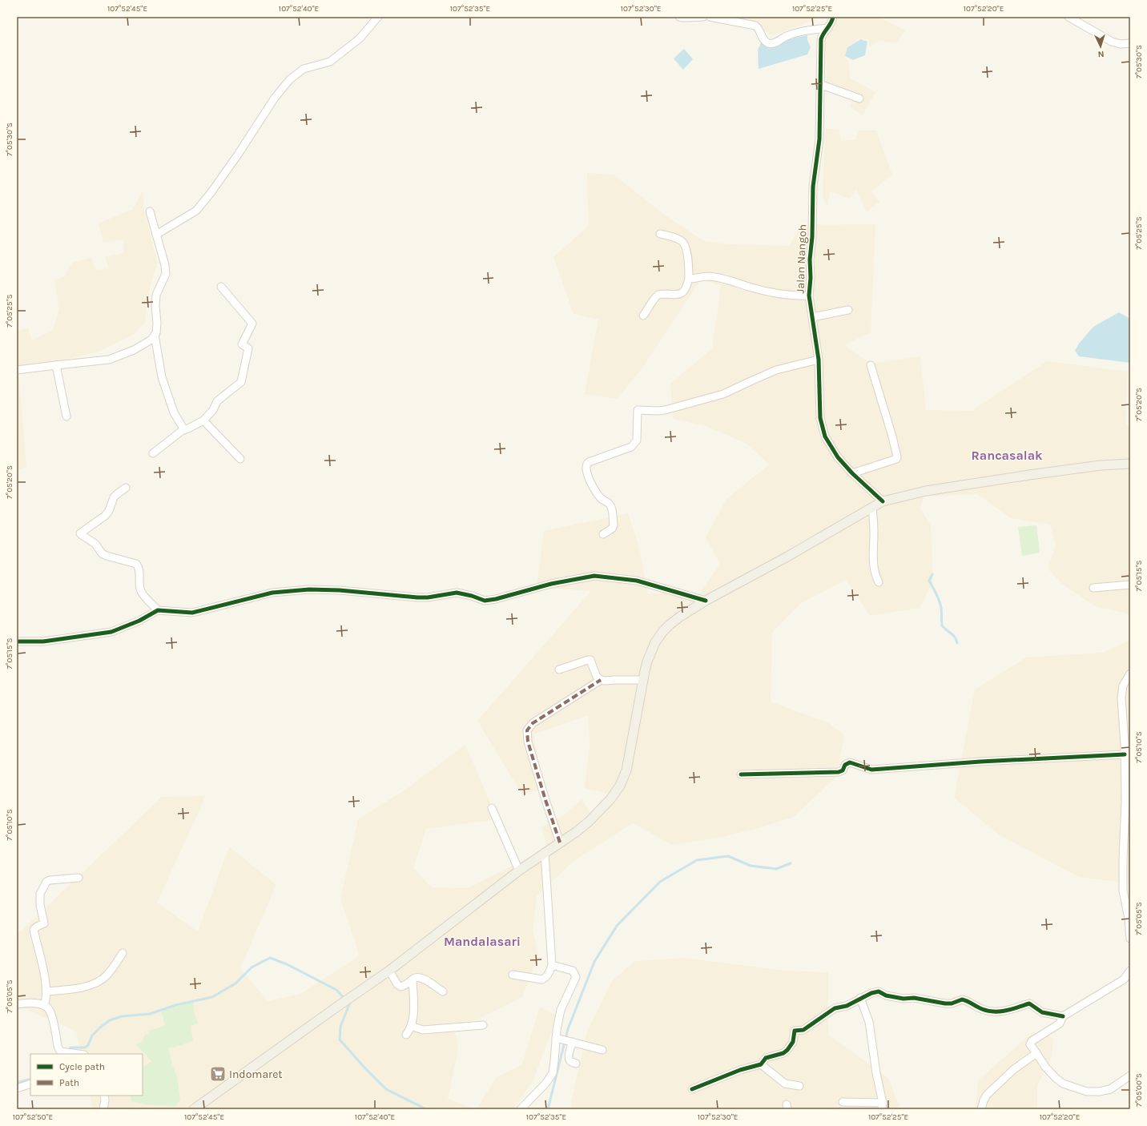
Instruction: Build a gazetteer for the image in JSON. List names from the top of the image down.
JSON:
{
  "streets": {
    "street": ["Jalan Nangoh"]
  },
  "districts": ["Rancasalak", "Mandalasari"],
  "places": {
    "supermarket": ["Indomaret"]
  },
  "legend": ["Cycle path", "Path"],
  "north": "bottom",
  "coordinates": [
    "107°52'45\"E",
    "107°52'40\"E",
    "107°52'35\"E",
    "107°52'30\"E",
    "107°52'25\"E",
    "107°52'20\"E",
    "7°05'30\"S",
    "7°05'25\"S",
    "7°05'20\"S",
    "7°05'15\"S",
    "7°05'10\"S",
    "7°05'05\"S",
    "7°05'00\"S",
    "107°52'50\"E"
  ]
}
